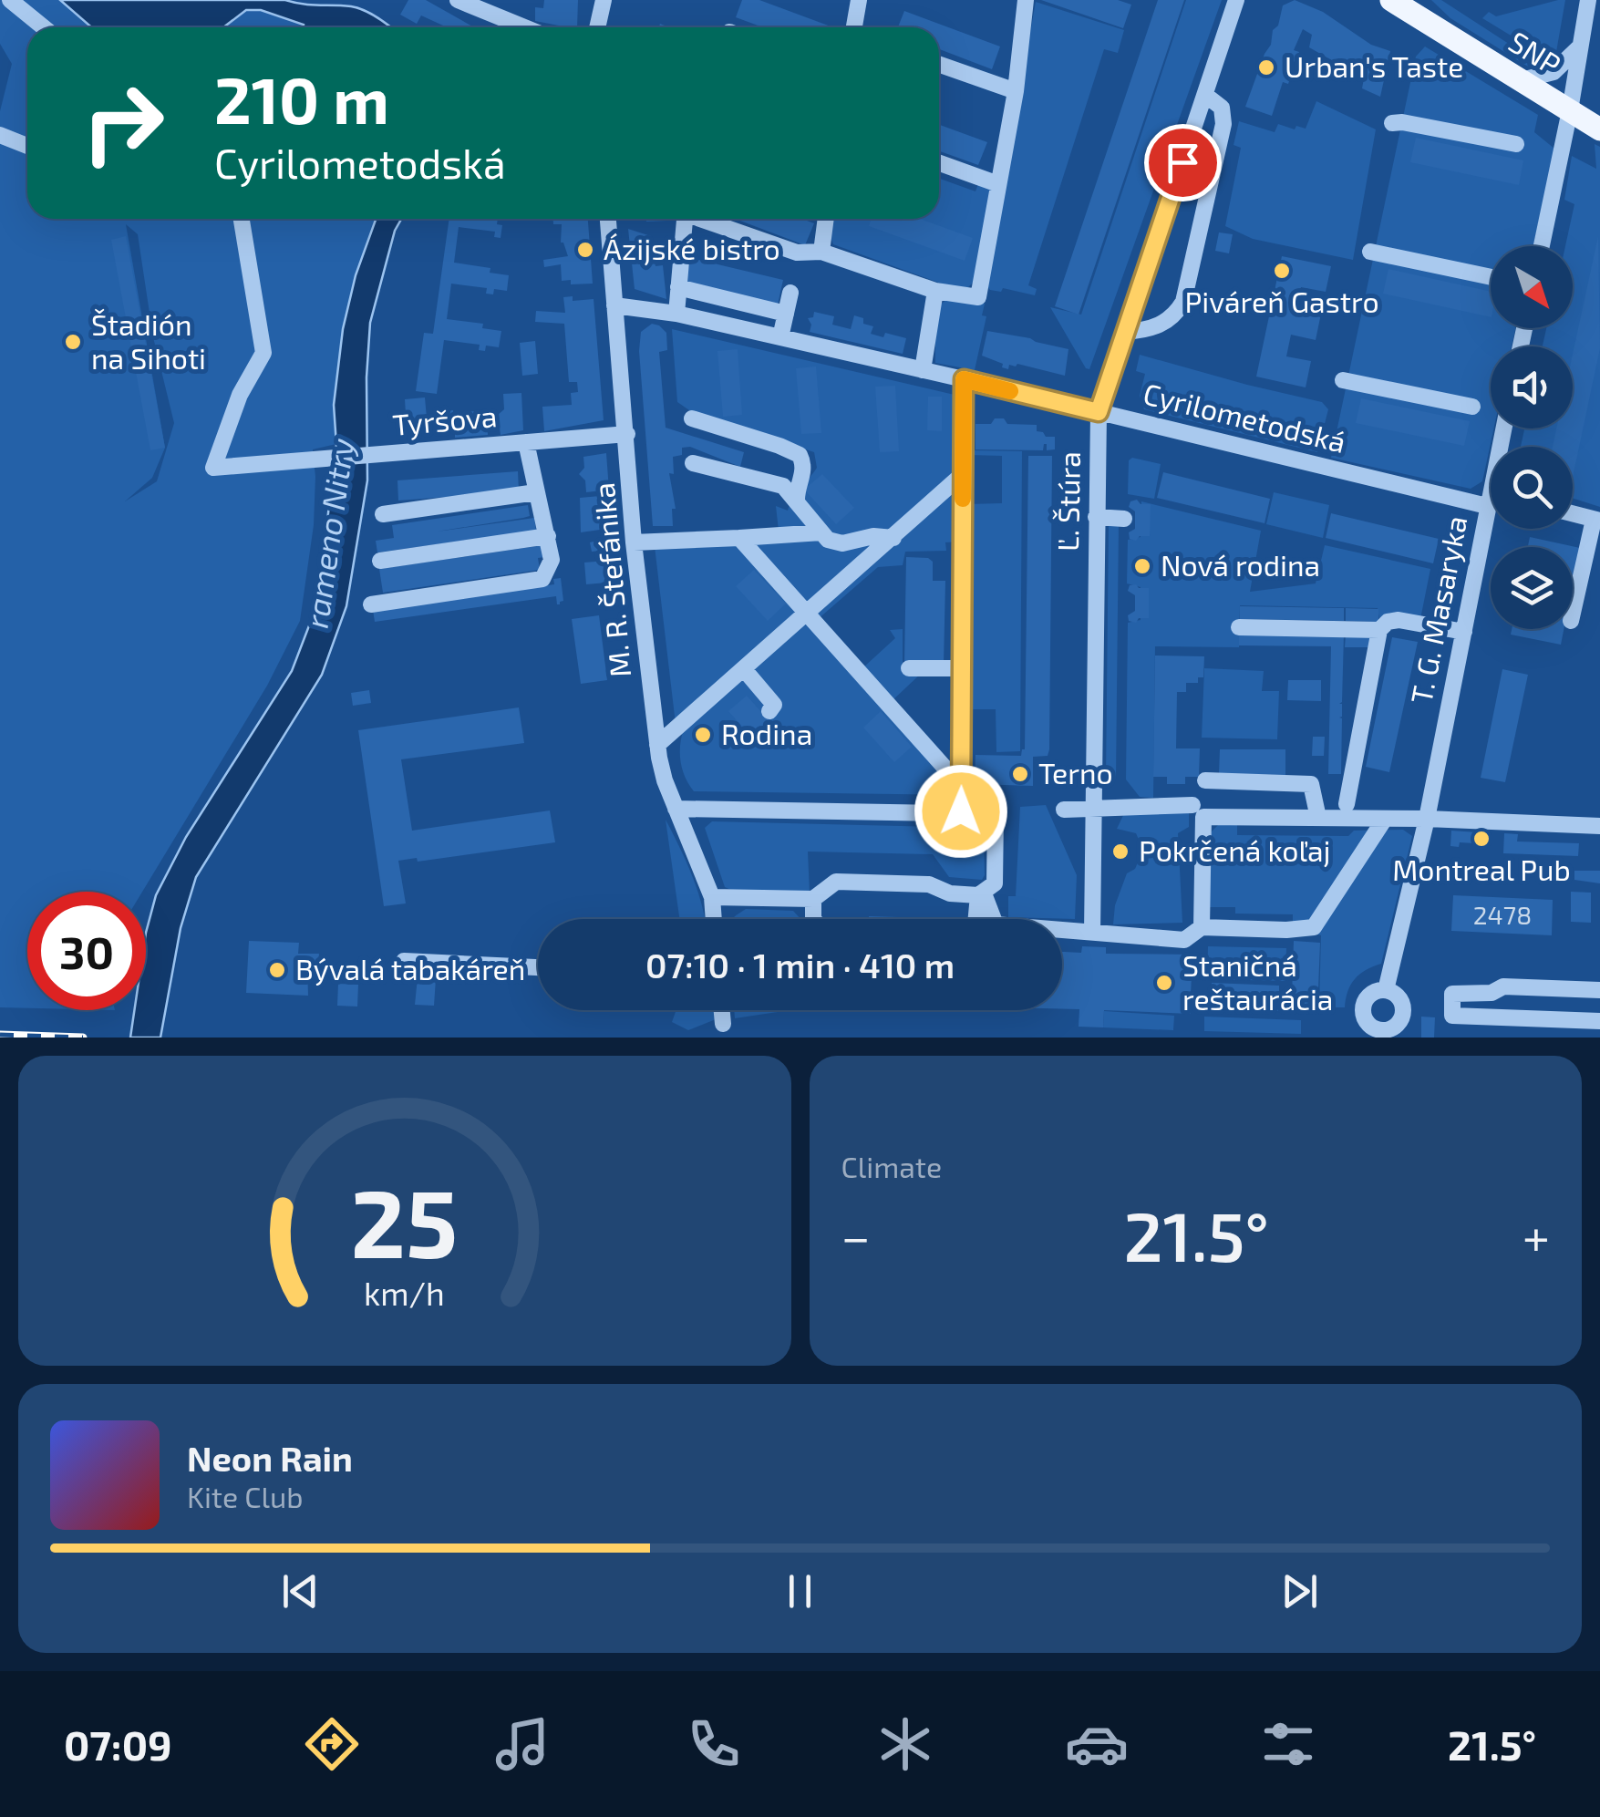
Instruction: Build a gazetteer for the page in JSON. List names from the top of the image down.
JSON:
{
  "streets": {
    "main road": ["SNP"],
    "street": [
      "Cyrilometodská",
      "Tyršova",
      "Ľ. Štúra",
      "M. R. Štefánika",
      "T. G. Masaryka"
    ]
  },
  "crossings": [
    ["Cyrilometodská", "Ľ. Štúra"],
    ["Cyrilometodská", "M. R. Štefánika"],
    ["Tyršova", "M. R. Štefánika"]
  ],
  "water": ["rameno Nitry"],
  "places": [
    "Urban's Taste",
    "Ázijské bistro",
    "Piváreň Gastro",
    "Štadión na Sihoti",
    "Nová rodina",
    "Rodina",
    "Terno",
    "Montreal Pub",
    "Pokrčená koľaj",
    "Bývalá tabakáreň",
    "Staničná reštaurácia"
  ],
  "house_numbers": ["2478"],
  "north": "bottom right",
  "page": {
    "turn": ["210 m", "Cyrilometodská"],
    "limit": "30",
    "trip": "07:10 · 1 min · 410 m",
    "tile": "Climate",
    "heat": ["−", "21.5°", "+"],
    "song": ["Neon Rain", "Kite Club"],
    "tabs": ["07:09", "21.5°"],
    "gauge": ["25", "km/h"]
  }
}
